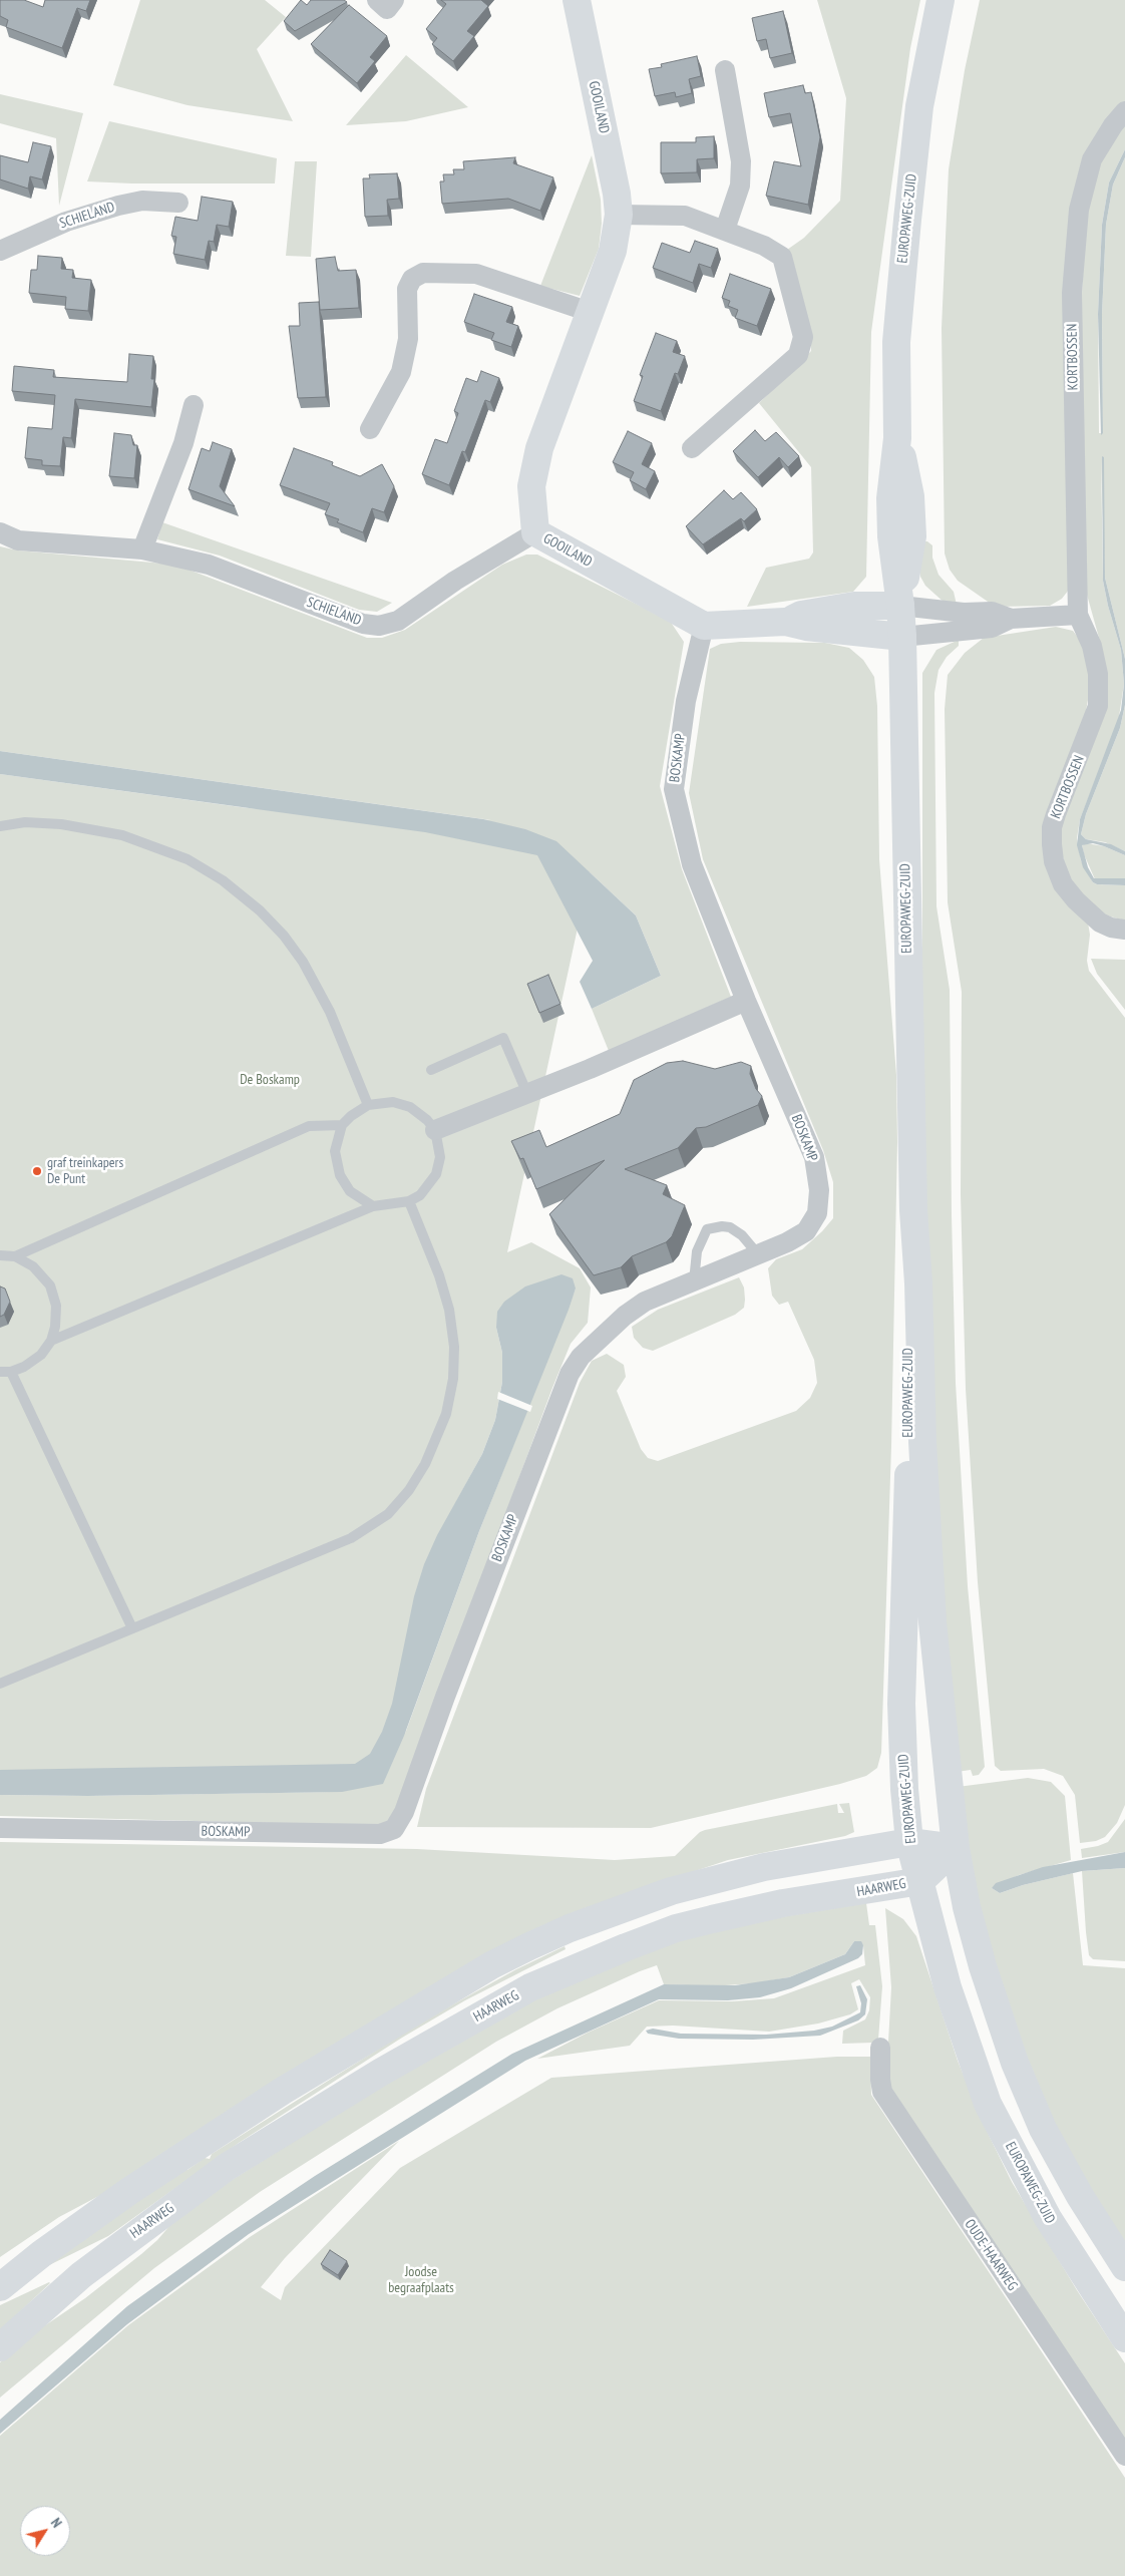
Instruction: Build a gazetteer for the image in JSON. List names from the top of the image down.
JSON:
{
  "streets": {
    "main road": ["GOOILAND", "EUROPAWEG-ZUID", "HAARWEG"],
    "street": [
      "SCHIELAND",
      "KORTBOSSEN",
      "BOSKAMP",
      "OUDE-HAARWEG"
    ]
  },
  "crossings": [
    ["GOOILAND", "SCHIELAND"],
    ["GOOILAND", "BOSKAMP"],
    ["EUROPAWEG-ZUID", "HAARWEG"]
  ],
  "parks": ["De Boskamp", "Joodse begraafplaats"],
  "places": ["graf treinkapers De Punt"],
  "north": "top right"
}
